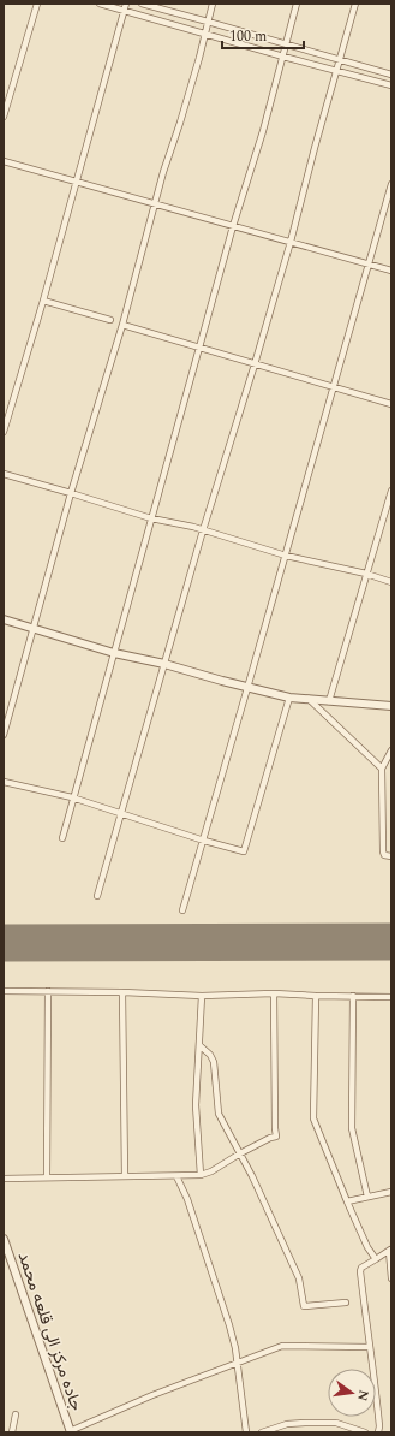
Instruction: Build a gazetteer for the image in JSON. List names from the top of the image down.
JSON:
{
  "streets": {
    "street": ["جاده مرکز الی قلعه محمد"]
  },
  "scale_bar": "100 m",
  "north": "right"
}
